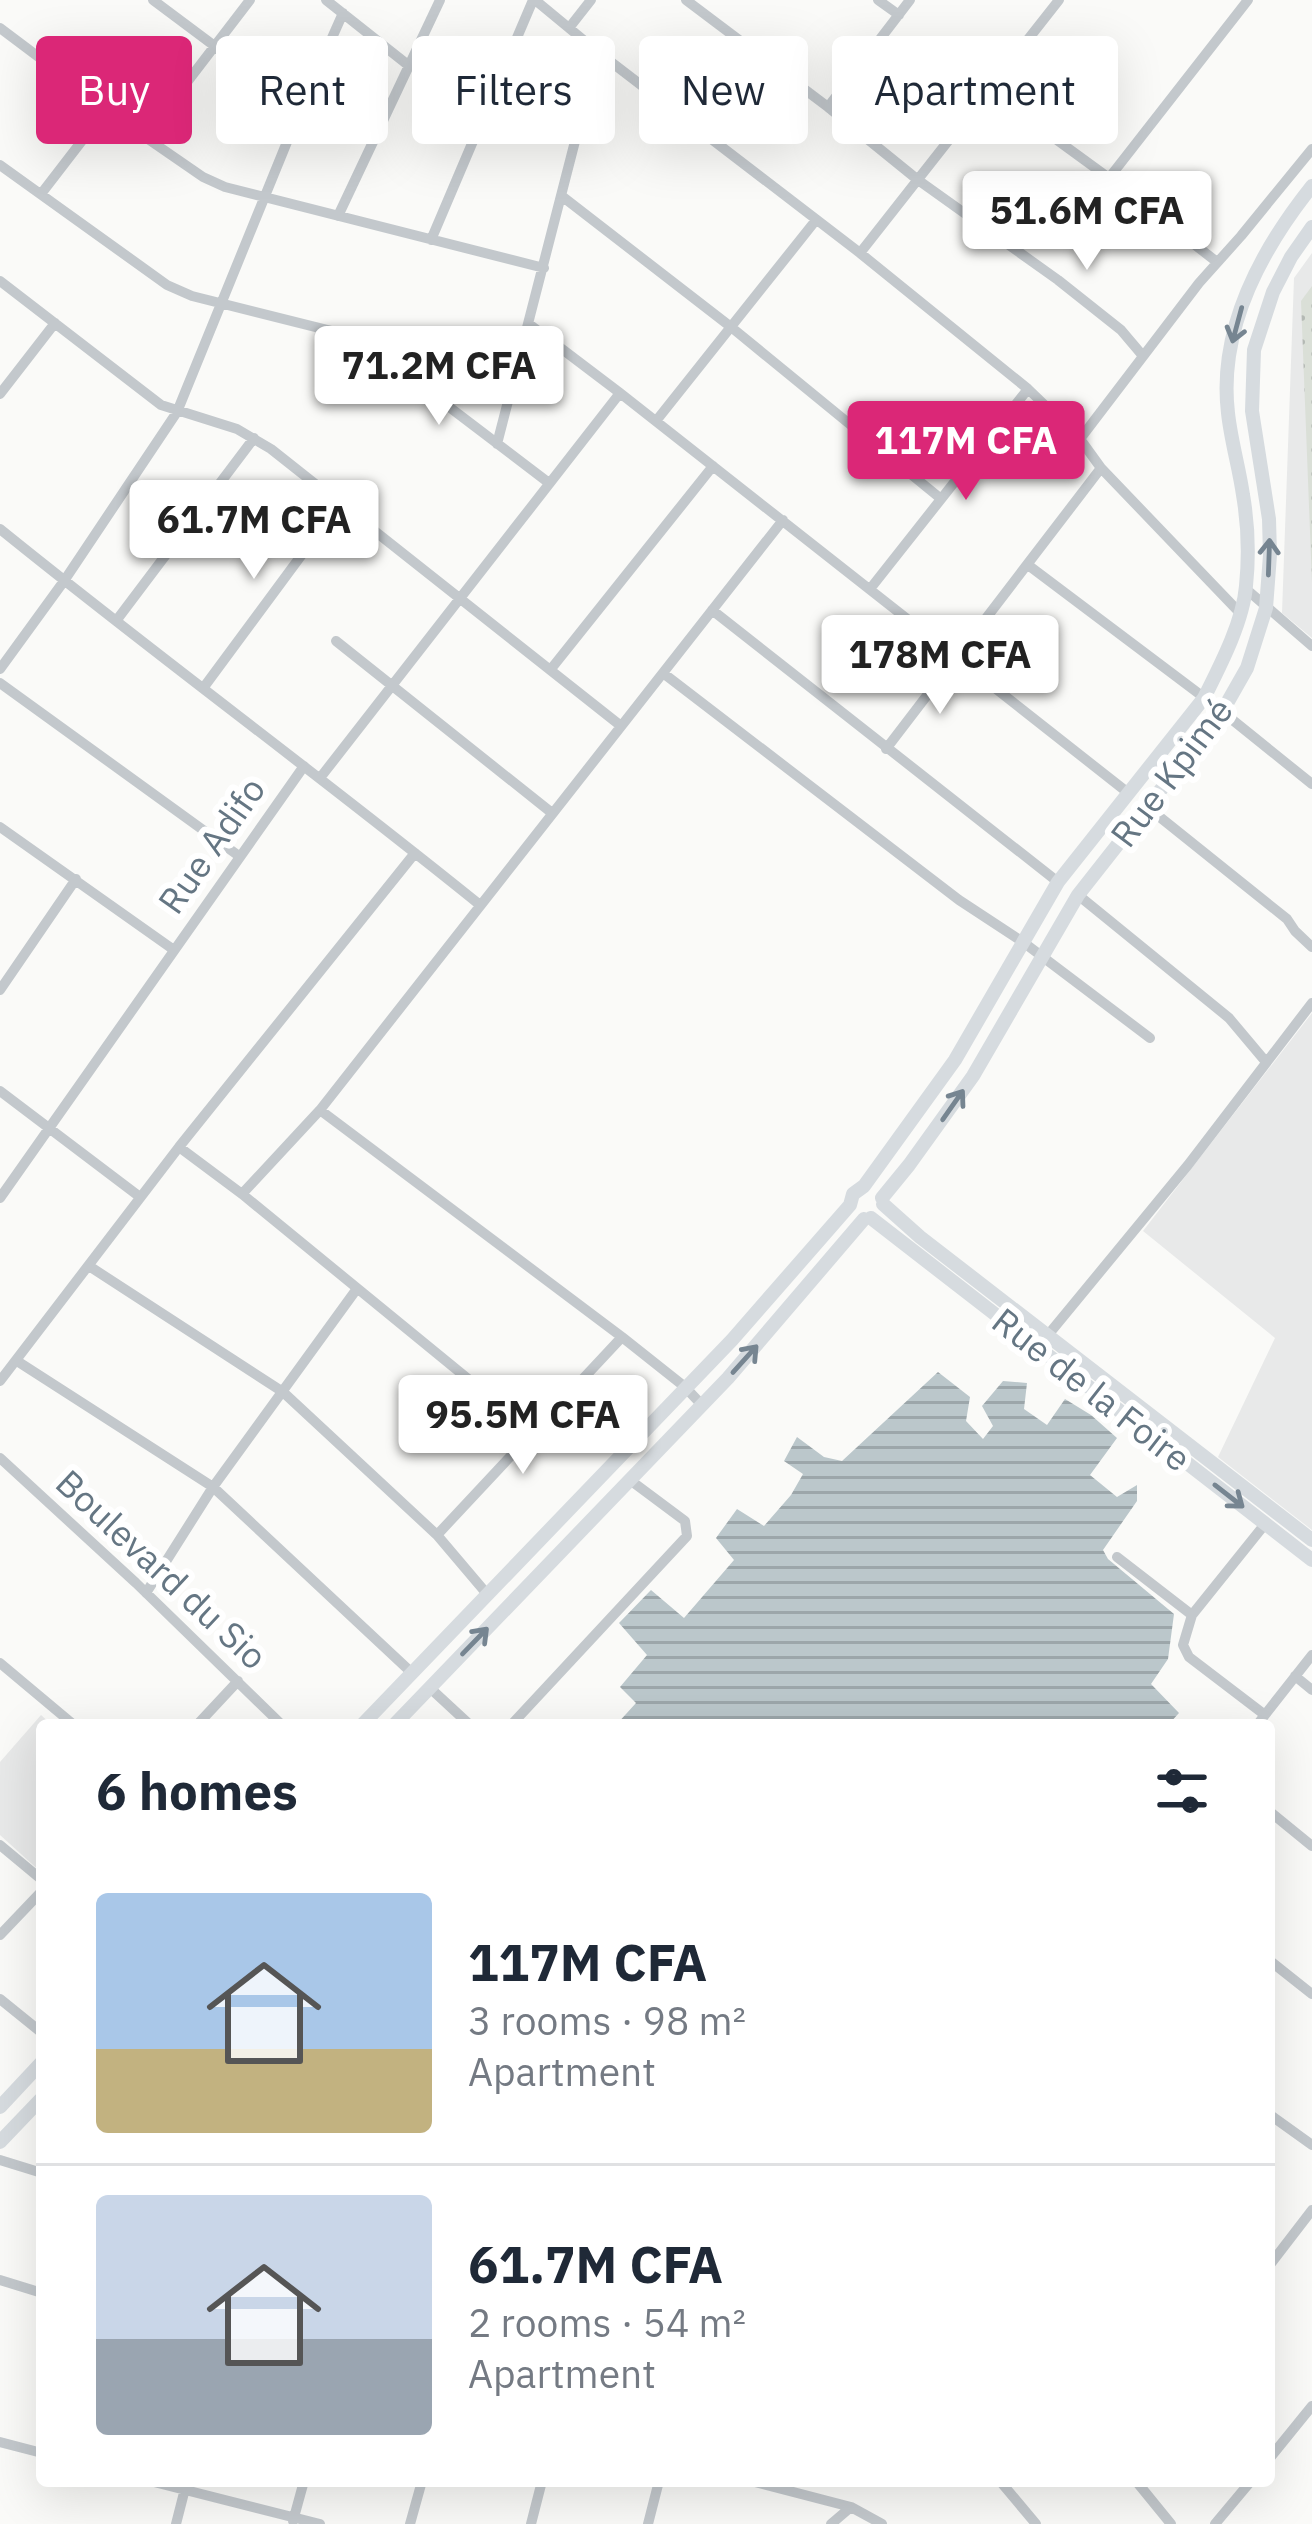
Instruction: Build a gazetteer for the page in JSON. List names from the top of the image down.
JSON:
{
  "streets": {
    "main road": ["Rue Kpimé", "Rue de la Foire"],
    "street": ["Rue Adifo", "Boulevard du Sio"]
  },
  "crossings": [
    ["Rue Kpimé", "Rue de la Foire"]
  ],
  "page": {
    "chip": [
      "Buy",
      "Rent",
      "Filters",
      "New",
      "Apartment"
    ],
    "price": [
      "51.6M CFA",
      "71.2M CFA",
      "117M CFA",
      "61.7M CFA",
      "178M CFA",
      "95.5M CFA"
    ],
    "heading": "6 homes",
    "list": [
      {
        "name": "117M CFA",
        "note": "3 rooms · 98 m² · Apartment"
      },
      {
        "name": "61.7M CFA",
        "note": "2 rooms · 54 m² · Apartment"
      }
    ]
  }
}
